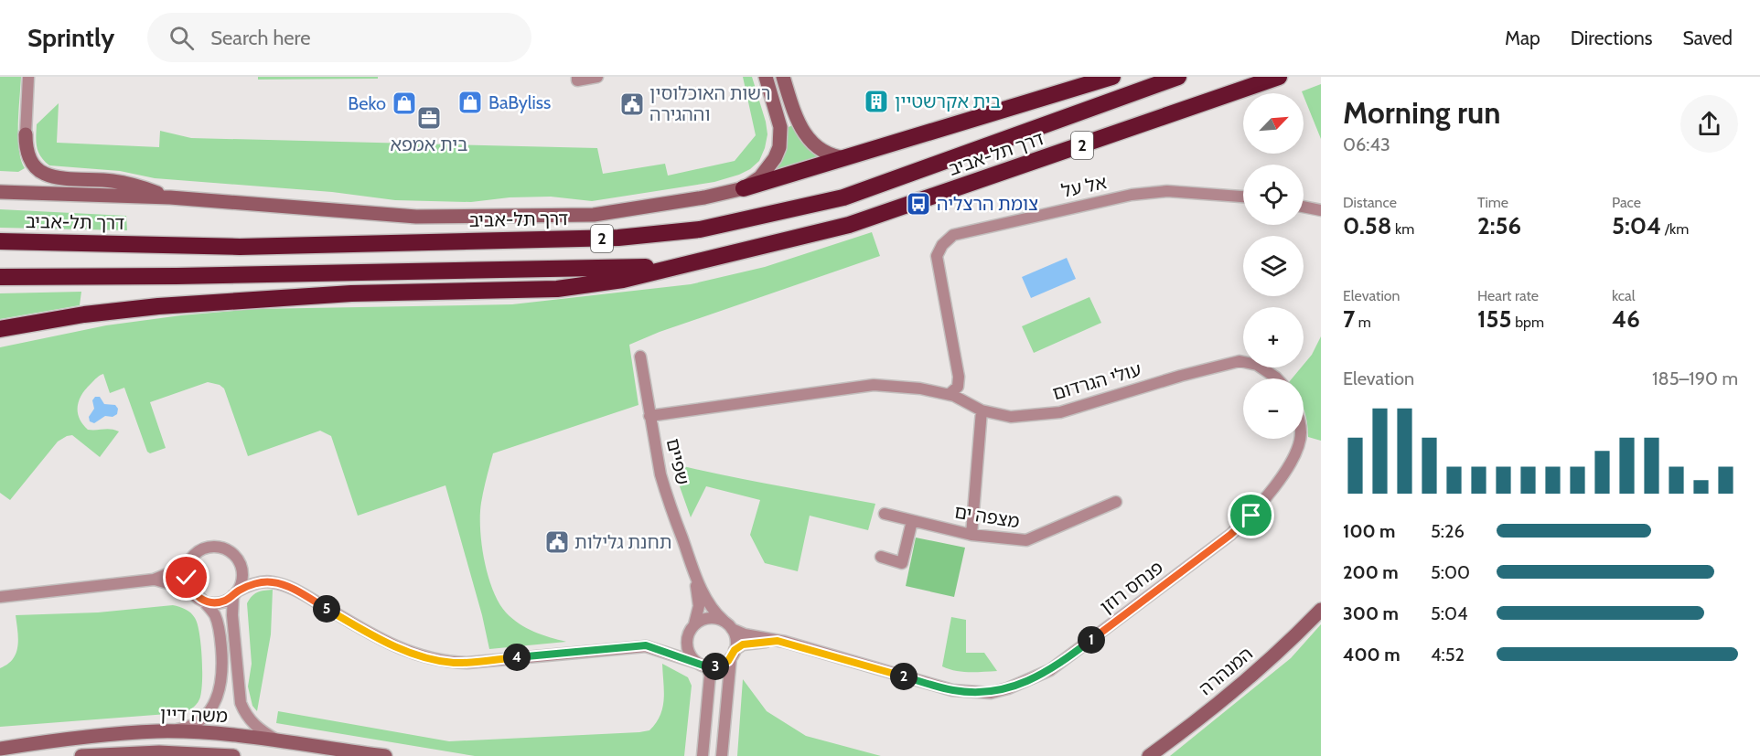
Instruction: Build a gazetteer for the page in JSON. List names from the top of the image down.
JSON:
{
  "streets": {
    "highway": ["2", "דרך תל-אביב"],
    "street": [
      "אל על",
      "עולי הגרדום",
      "שפיים",
      "מצפה ים",
      "פנחס רוזן",
      "המנהרה",
      "משה דיין"
    ]
  },
  "crossings": [
    ["2", "דרך תל-אביב"],
    ["אל על", "עולי הגרדום"],
    ["עולי הגרדום", "שפיים"],
    ["שפיים", "פנחס רוזן"]
  ],
  "places": {
    "building": ["בית אקרשטיין"],
    "shop": ["BaByliss", "Beko"],
    "public building": ["רשות האוכלוסין וההגירה", "תחנת גלילות"],
    "office": ["בית אמפא"],
    "bus stop": ["צומת הרצליה"]
  },
  "north": "top right",
  "page": {
    "header": "Sprintly",
    "search": "Search here",
    "nav": ["Map", "Directions", "Saved"],
    "heading": ["Morning run", "06:43"],
    "map_buttons": ["+", "−"],
    "stats": [
      ["Distance", "0.58 km"],
      ["Time", "2:56"],
      ["Pace", "5:04 /km"],
      ["Elevation", "7 m"],
      ["Heart rate", "155 bpm"],
      ["kcal", "46"]
    ],
    "chart": ["Elevation", "185–190 m"],
    "list": [
      {
        "name": "100 m",
        "note": "5:26"
      },
      {
        "name": "200 m",
        "note": "5:00"
      },
      {
        "name": "300 m",
        "note": "5:04"
      },
      {
        "name": "400 m",
        "note": "4:52"
      }
    ],
    "pins": [
      "5",
      "1",
      "4",
      "3",
      "2"
    ]
  }
}
